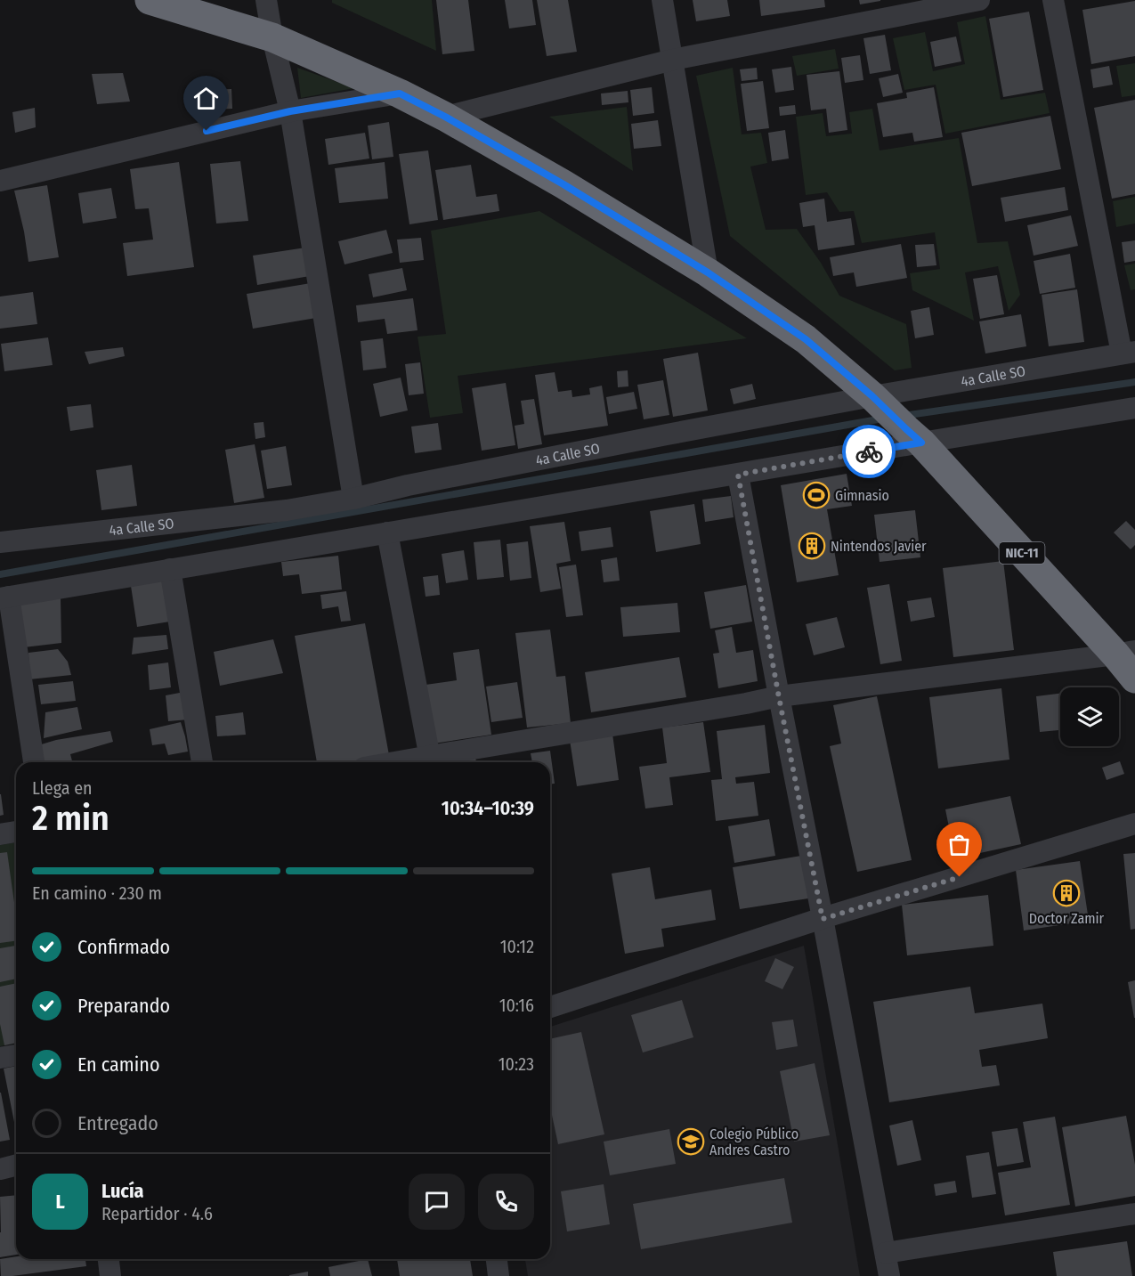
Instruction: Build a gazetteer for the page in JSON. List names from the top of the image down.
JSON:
{
  "streets": {
    "highway": ["NIC-11"],
    "street": ["4a Calle SO"]
  },
  "crossings": [
    ["4a Calle SO", "NIC-11"]
  ],
  "places": {
    "sports": ["Gimnasio"],
    "building": ["Nintendos Javier", "Doctor Zamir"],
    "school or university": ["Colegio Público Andres Castro"]
  },
  "page": {
    "heading": ["2 min", "Llega en", "10:34–10:39"],
    "panel": ["Lucía", "Repartidor · 4.6"],
    "bar": "En camino · 230 m",
    "list": [
      ["Confirmado", "10:12"],
      ["Preparando", "10:16"],
      ["En camino", "10:23"],
      "Entregado"
    ],
    "round": "L"
  }
}
